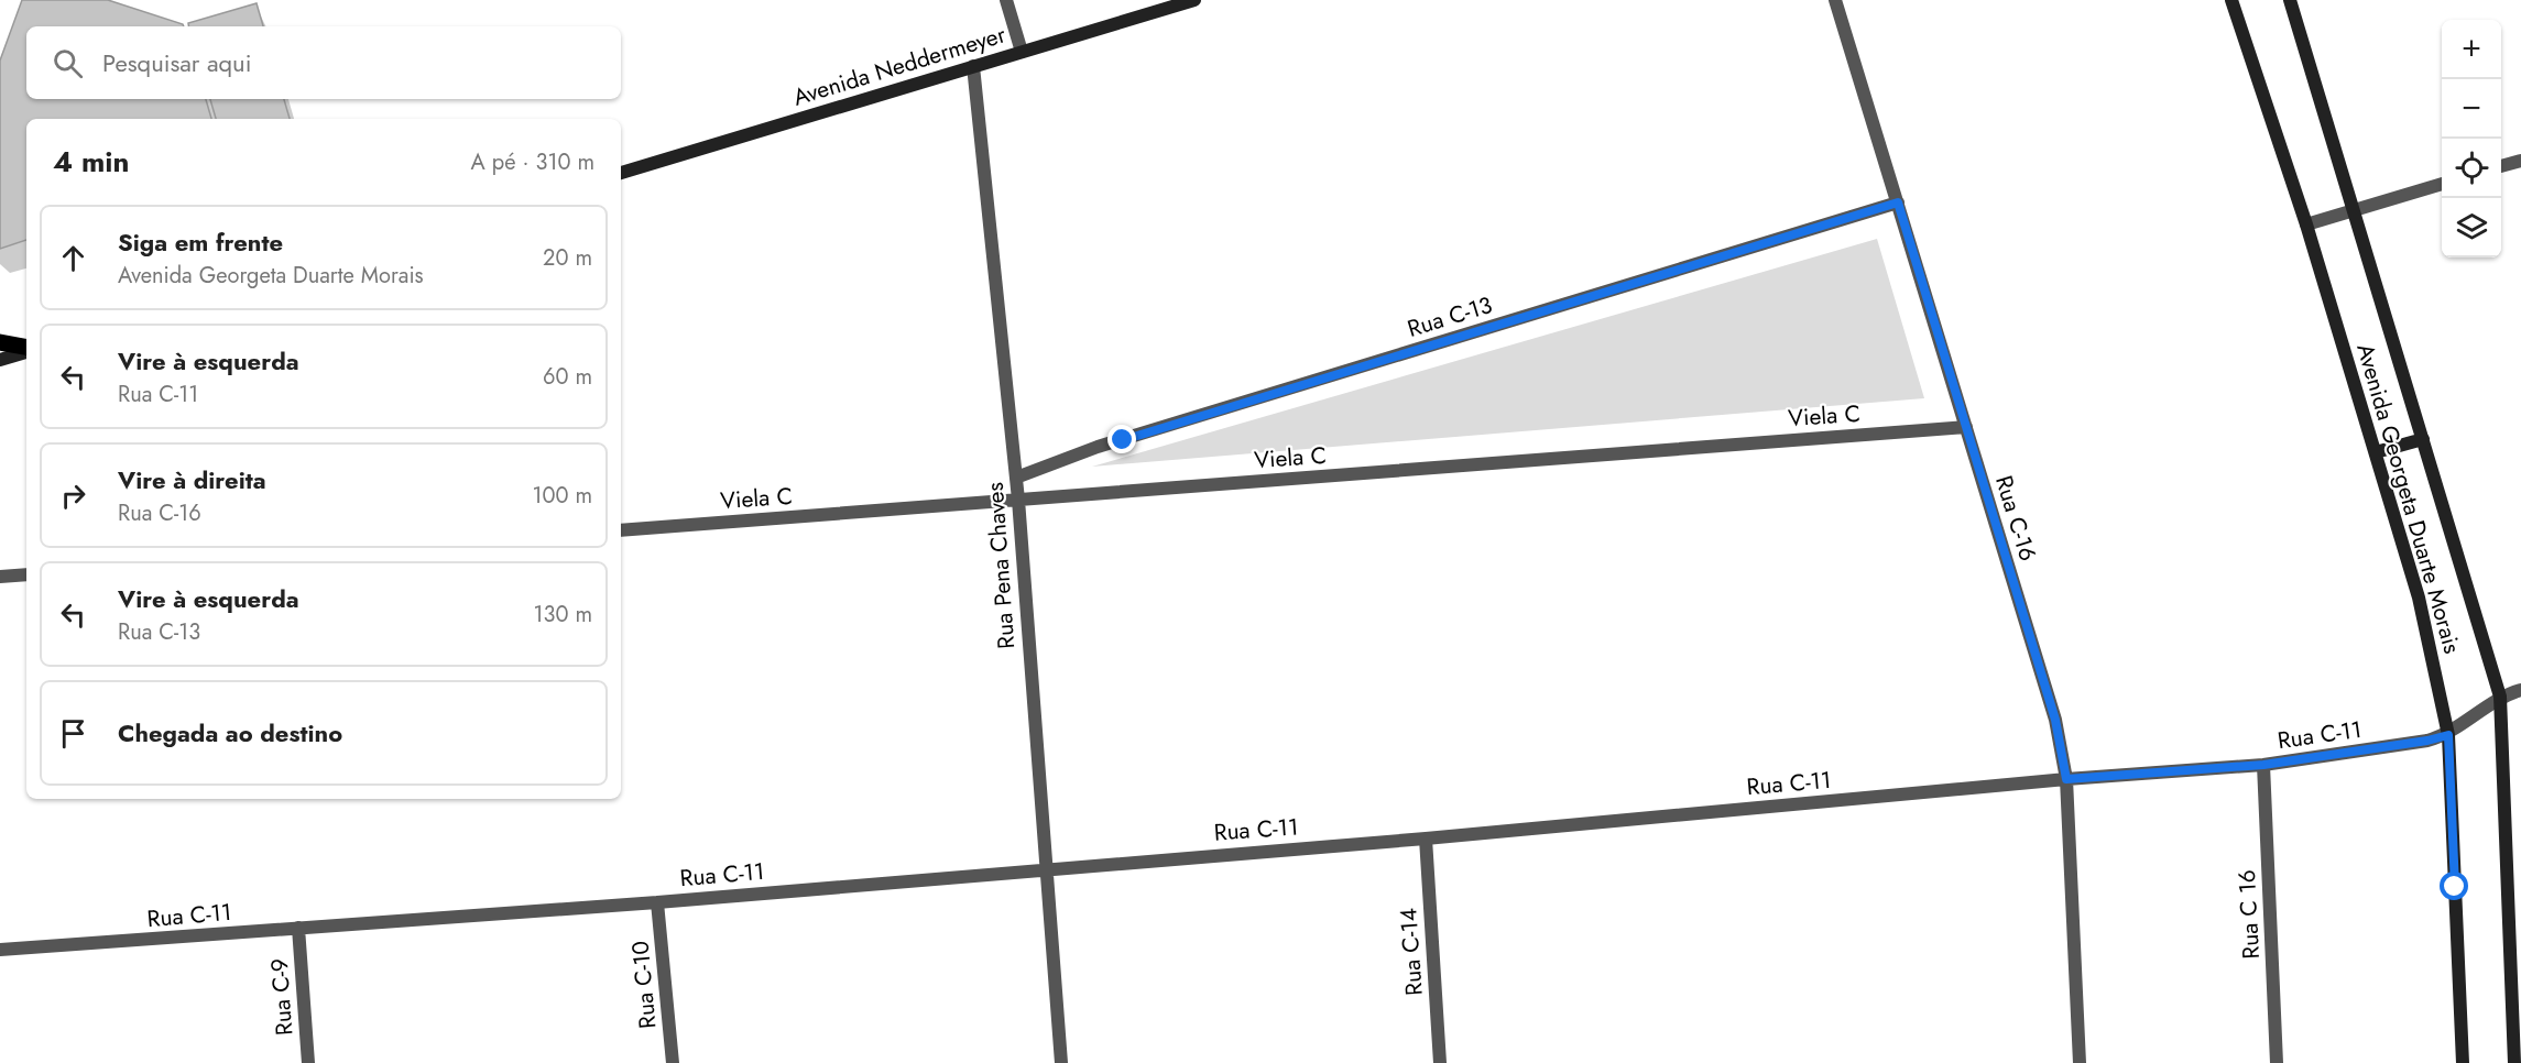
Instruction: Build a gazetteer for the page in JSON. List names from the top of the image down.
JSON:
{
  "streets": {
    "main road": ["Avenida Neddermeyer", "Avenida Georgeta Duarte Morais"],
    "street": [
      "Rua C-13",
      "Viela C",
      "Rua C-16",
      "Rua Pena Chaves",
      "Rua C-11",
      "Rua C 16",
      "Rua C-14",
      "Rua C-10",
      "Rua C-9"
    ]
  },
  "crossings": [
    ["Avenida Neddermeyer", "Rua Pena Chaves"],
    ["Rua C-13", "Rua C-16"],
    ["Rua C-13", "Rua Pena Chaves"],
    ["Viela C", "Rua C-16"],
    ["Viela C", "Rua Pena Chaves"],
    ["Avenida Georgeta Duarte Morais", "Rua C-11"],
    ["Rua C-16", "Rua C-11"],
    ["Rua Pena Chaves", "Rua C-11"],
    ["Rua C-11", "Rua C 16"],
    ["Rua C-11", "Rua C-14"],
    ["Rua C-11", "Rua C-10"],
    ["Rua C-11", "Rua C-9"]
  ],
  "page": {
    "map_buttons": ["+", "−"],
    "search": "Pesquisar aqui",
    "heading": ["4 min", "A pé · 310 m"],
    "list": [
      ["Siga em frente", "Avenida Georgeta Duarte Morais", "20 m"],
      ["Vire à esquerda", "Rua C-11", "60 m"],
      ["Vire à direita", "Rua C-16", "100 m"],
      ["Vire à esquerda", "Rua C-13", "130 m"],
      "Chegada ao destino"
    ]
  }
}
